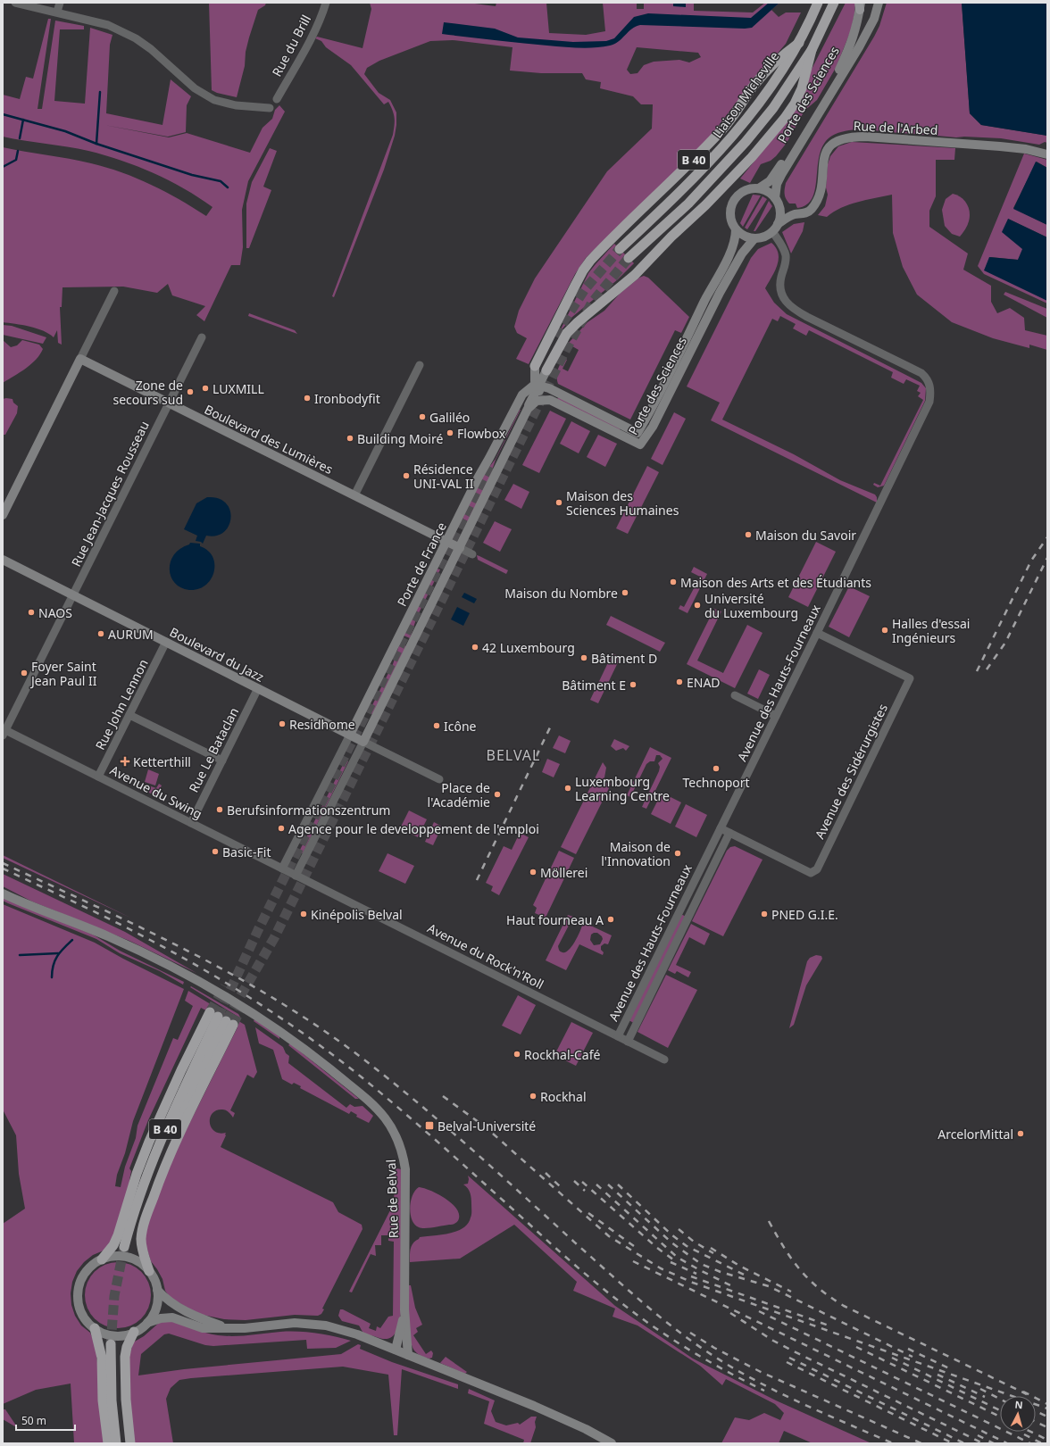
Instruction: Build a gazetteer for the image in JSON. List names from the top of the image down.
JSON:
{
  "streets": {
    "highway": ["Liaison Micheville", "B 40"],
    "main road": [
      "Porte des Sciences",
      "Rue de l'Arbed",
      "Boulevard des Lumières",
      "Porte de France",
      "Boulevard du Jazz",
      "Rue de Belval"
    ],
    "street": [
      "Rue du Brill",
      "Rue Jean-Jacques Rousseau",
      "Avenue des Hauts-Fourneaux",
      "Rue John Lennon",
      "Rue Le Bataclan",
      "Avenue des Sidérurgistes",
      "Avenue du Swing",
      "Avenue du Rock'n'Roll"
    ]
  },
  "crossings": [
    ["Liaison Micheville", "B 40"],
    ["Porte des Sciences", "Rue de l'Arbed"],
    ["Porte des Sciences", "Avenue des Hauts-Fourneaux"],
    ["Rue de l'Arbed", "Avenue des Hauts-Fourneaux"],
    ["B 40", "Porte de France"],
    ["Boulevard des Lumières", "Rue Jean-Jacques Rousseau"],
    ["Boulevard des Lumières", "Porte de France"],
    ["Rue Jean-Jacques Rousseau", "Boulevard du Jazz"],
    ["Rue Jean-Jacques Rousseau", "Avenue du Swing"],
    ["Porte de France", "Boulevard du Jazz"],
    ["Porte de France", "Avenue du Swing"],
    ["Porte de France", "Avenue du Rock'n'Roll"],
    ["Boulevard du Jazz", "Rue John Lennon"],
    ["Boulevard du Jazz", "Rue Le Bataclan"],
    ["Avenue des Hauts-Fourneaux", "Avenue des Sidérurgistes"],
    ["Avenue des Hauts-Fourneaux", "Avenue du Rock'n'Roll"],
    ["Rue John Lennon", "Avenue du Swing"],
    ["Rue Le Bataclan", "Avenue du Swing"],
    ["Avenue du Swing", "Avenue du Rock'n'Roll"]
  ],
  "districts": ["BELVAL"],
  "places": {
    "other": [
      "LUXMILL",
      "Zone de secours sud",
      "Ironbodyfit",
      "Galiléo",
      "Flowbox",
      "Building Moiré",
      "Résidence UNI-VAL II",
      "Maison des Sciences Humaines",
      "Maison du Savoir",
      "Maison des Arts et des Étudiants",
      "Maison du Nombre",
      "Université du Luxembourg",
      "NAOS",
      "Halles d'essai Ingénieurs",
      "AURUM",
      "42 Luxembourg",
      "Bâtiment D",
      "Foyer Saint Jean Paul II",
      "ENAD",
      "Bâtiment E",
      "Residhome",
      "Icône",
      "Technoport",
      "Luxembourg Learning Centre",
      "Place de l'Académie",
      "Berufsinformationszentrum",
      "Agence pour le developpement de l'emploi",
      "Basic-Fit",
      "Maison de l'Innovation",
      "Möllerei",
      "Kinépolis Belval",
      "PNED G.I.E.",
      "Haut fourneau A",
      "Rockhal-Café",
      "Rockhal",
      "ArcelorMittal"
    ],
    "health": ["Ketterthill"],
    "transit": ["Belval-Université"]
  },
  "scale_bar": "50 m",
  "north": "top"
}
